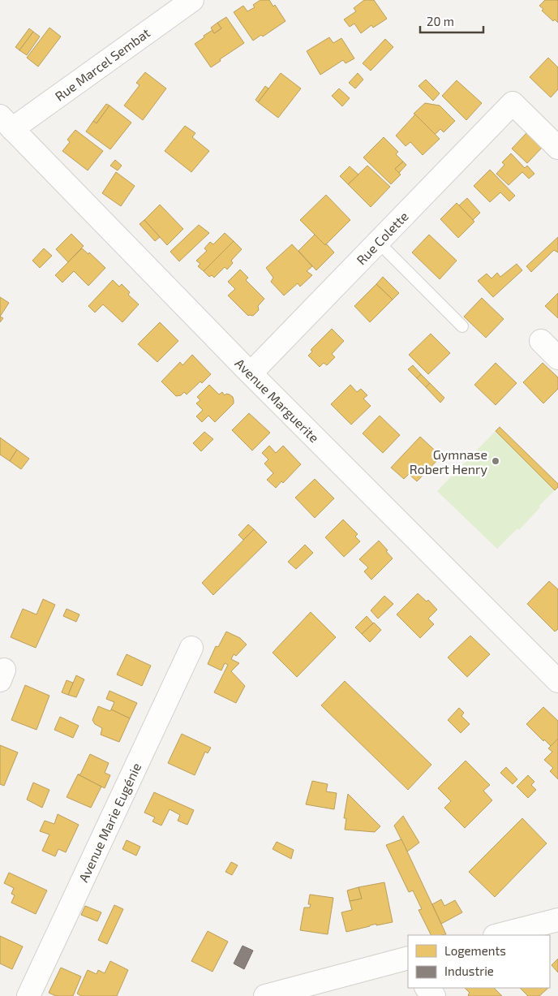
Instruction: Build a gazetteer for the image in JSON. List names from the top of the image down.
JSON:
{
  "streets": {
    "street": [
      "Rue Marcel Sembat",
      "Rue Colette",
      "Avenue Marguerite",
      "Avenue Marie Eugénie"
    ]
  },
  "crossings": [
    ["Rue Marcel Sembat", "Avenue Marguerite"],
    ["Rue Colette", "Avenue Marguerite"]
  ],
  "places": ["Gymnase Robert Henry"],
  "legend": ["Logements", "Industrie"],
  "scale_bar": "20 m"
}
